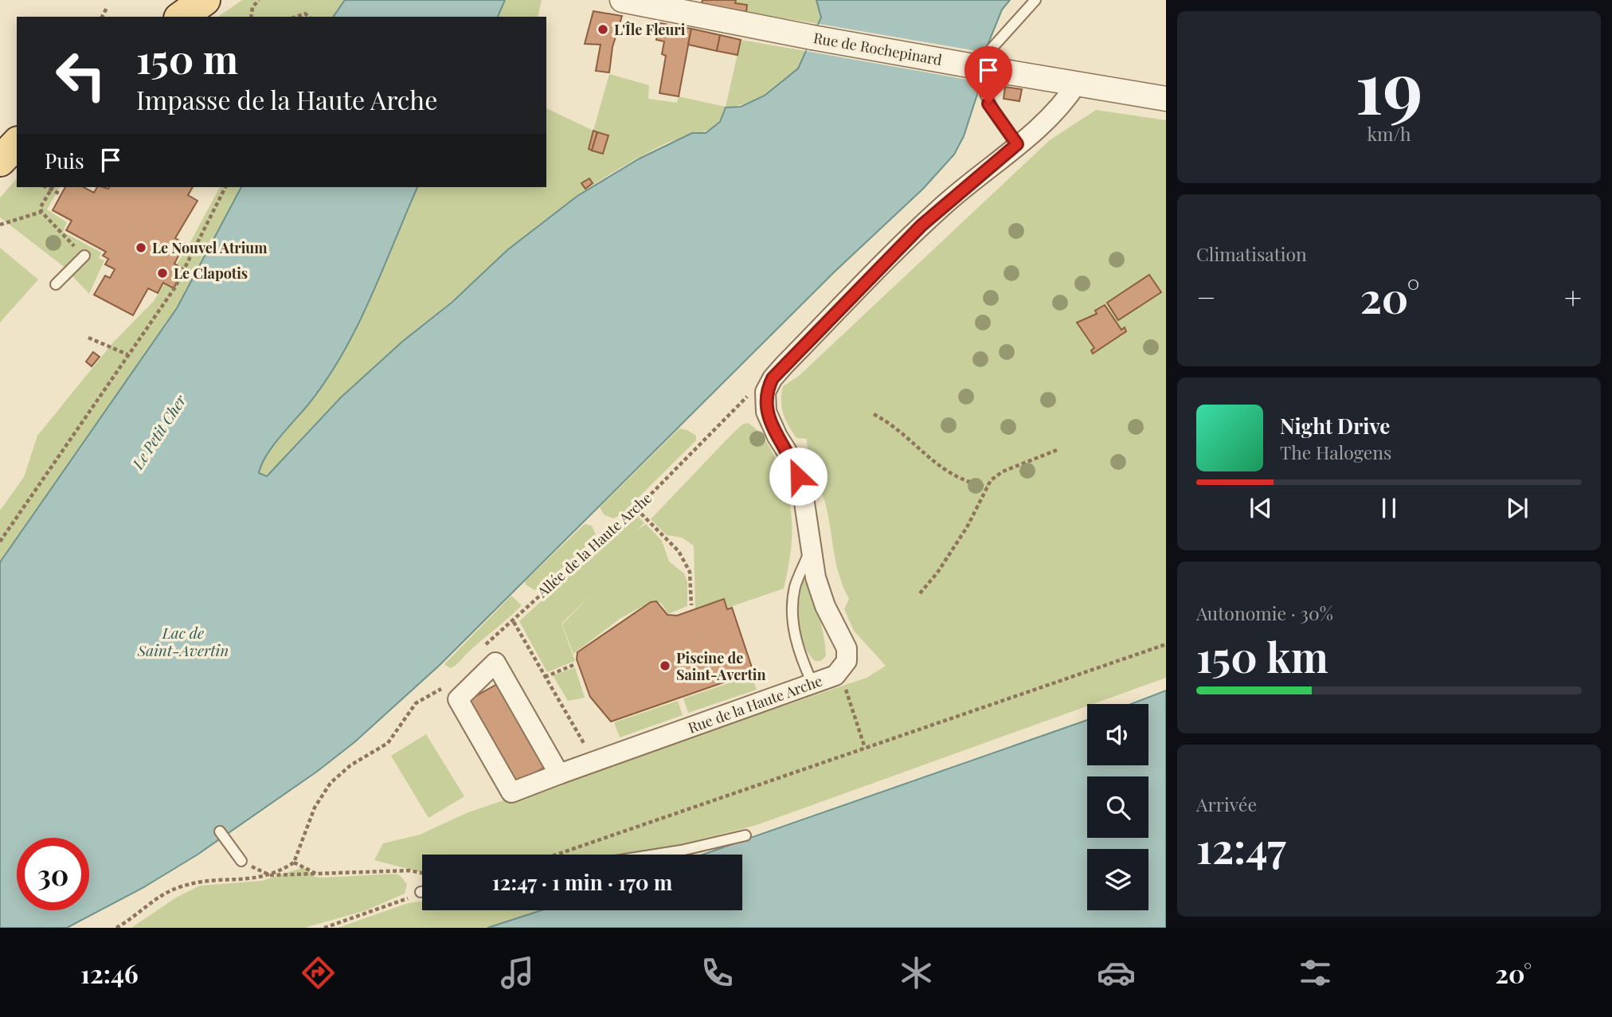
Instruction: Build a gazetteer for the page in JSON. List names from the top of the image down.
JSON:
{
  "streets": {
    "street": ["Rue de Rochepinard", "Rue de la Haute Arche"],
    "path": ["Allée de la Haute Arche"]
  },
  "water": ["Le Petit Cher", "Lac de Saint-Avertin"],
  "places": [
    "L'Île Fleuri",
    "Le Nouvel Atrium",
    "Le Clapotis",
    "Piscine de Saint-Avertin"
  ],
  "page": {
    "tile": [
      ["19", "km/h"],
      "Climatisation",
      ["Autonomie · 30%", "150 km"],
      ["Arrivée", "12:47"]
    ],
    "turn": ["150 m", "Impasse de la Haute Arche"],
    "then": "Puis",
    "heat": ["−", "20°", "+"],
    "song": ["Night Drive", "The Halogens"],
    "limit": "30",
    "trip": "12:47 · 1 min · 170 m",
    "tabs": ["12:46", "20°"]
  }
}
